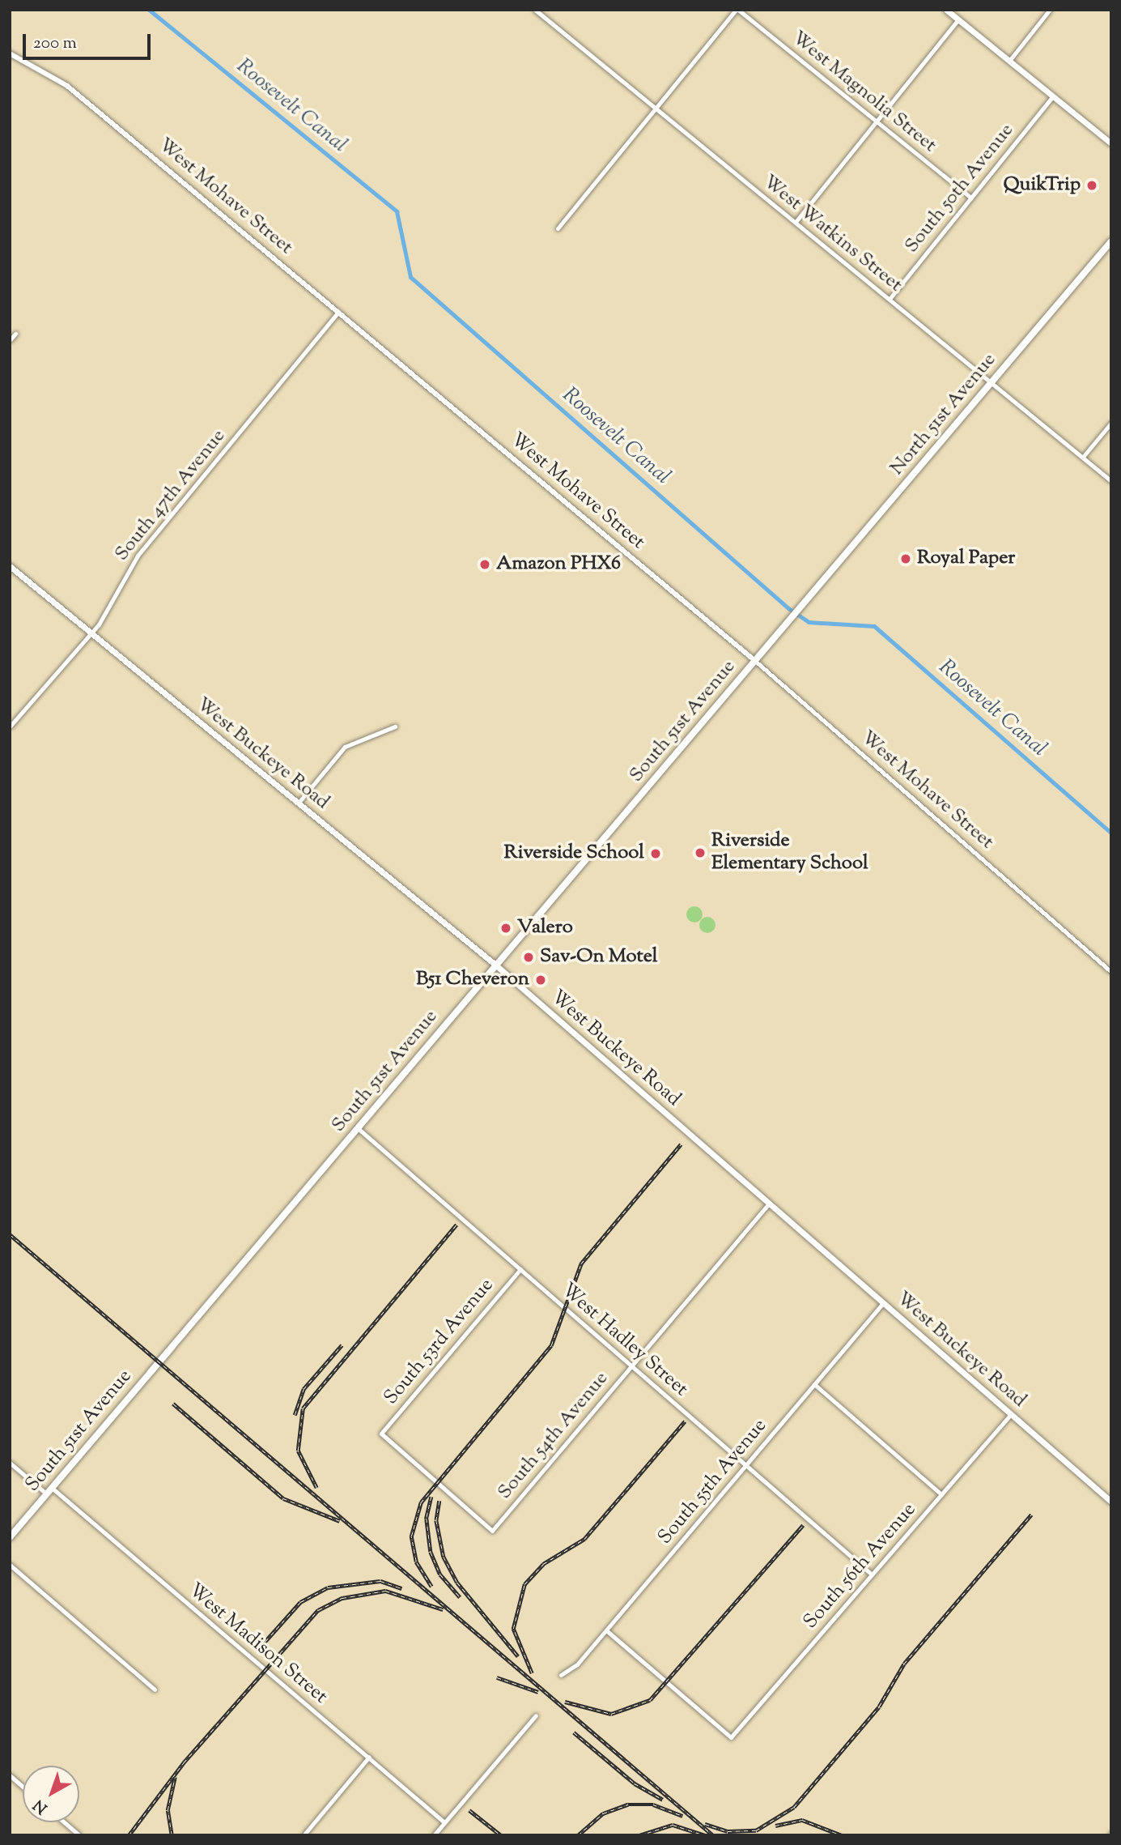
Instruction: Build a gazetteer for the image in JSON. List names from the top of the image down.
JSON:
{
  "streets": {
    "main road": ["North 51st Avenue", "South 51st Avenue", "West Buckeye Road"],
    "street": [
      "West Magnolia Street",
      "South 50th Avenue",
      "West Mohave Street",
      "West Watkins Street",
      "South 47th Avenue",
      "West Hadley Street",
      "South 53rd Avenue",
      "South 54th Avenue",
      "South 55th Avenue",
      "South 56th Avenue",
      "West Madison Street"
    ]
  },
  "crossings": [
    ["West Magnolia Street", "South 50th Avenue"],
    ["South 50th Avenue", "West Watkins Street"],
    ["West Mohave Street", "South 47th Avenue"],
    ["West Mohave Street", "South 51st Avenue"],
    ["West Watkins Street", "North 51st Avenue"],
    ["North 51st Avenue", "South 51st Avenue"],
    ["South 47th Avenue", "West Buckeye Road"],
    ["South 51st Avenue", "West Buckeye Road"],
    ["South 51st Avenue", "West Hadley Street"],
    ["South 51st Avenue", "West Madison Street"],
    ["West Buckeye Road", "South 54th Avenue"],
    ["West Buckeye Road", "South 55th Avenue"],
    ["West Buckeye Road", "South 56th Avenue"],
    ["West Hadley Street", "South 53rd Avenue"],
    ["West Hadley Street", "South 54th Avenue"],
    ["West Hadley Street", "South 55th Avenue"],
    ["West Hadley Street", "South 56th Avenue"],
    ["South 53rd Avenue", "South 54th Avenue"],
    ["South 55th Avenue", "South 56th Avenue"]
  ],
  "water": ["Roosevelt Canal"],
  "places": [
    "QuikTrip",
    "Royal Paper",
    "Amazon PHX6",
    "Riverside Elementary School",
    "Riverside School",
    "Valero",
    "Sav-On Motel",
    "B51 Cheveron"
  ],
  "scale_bar": "200 m",
  "north": "bottom left"
}
